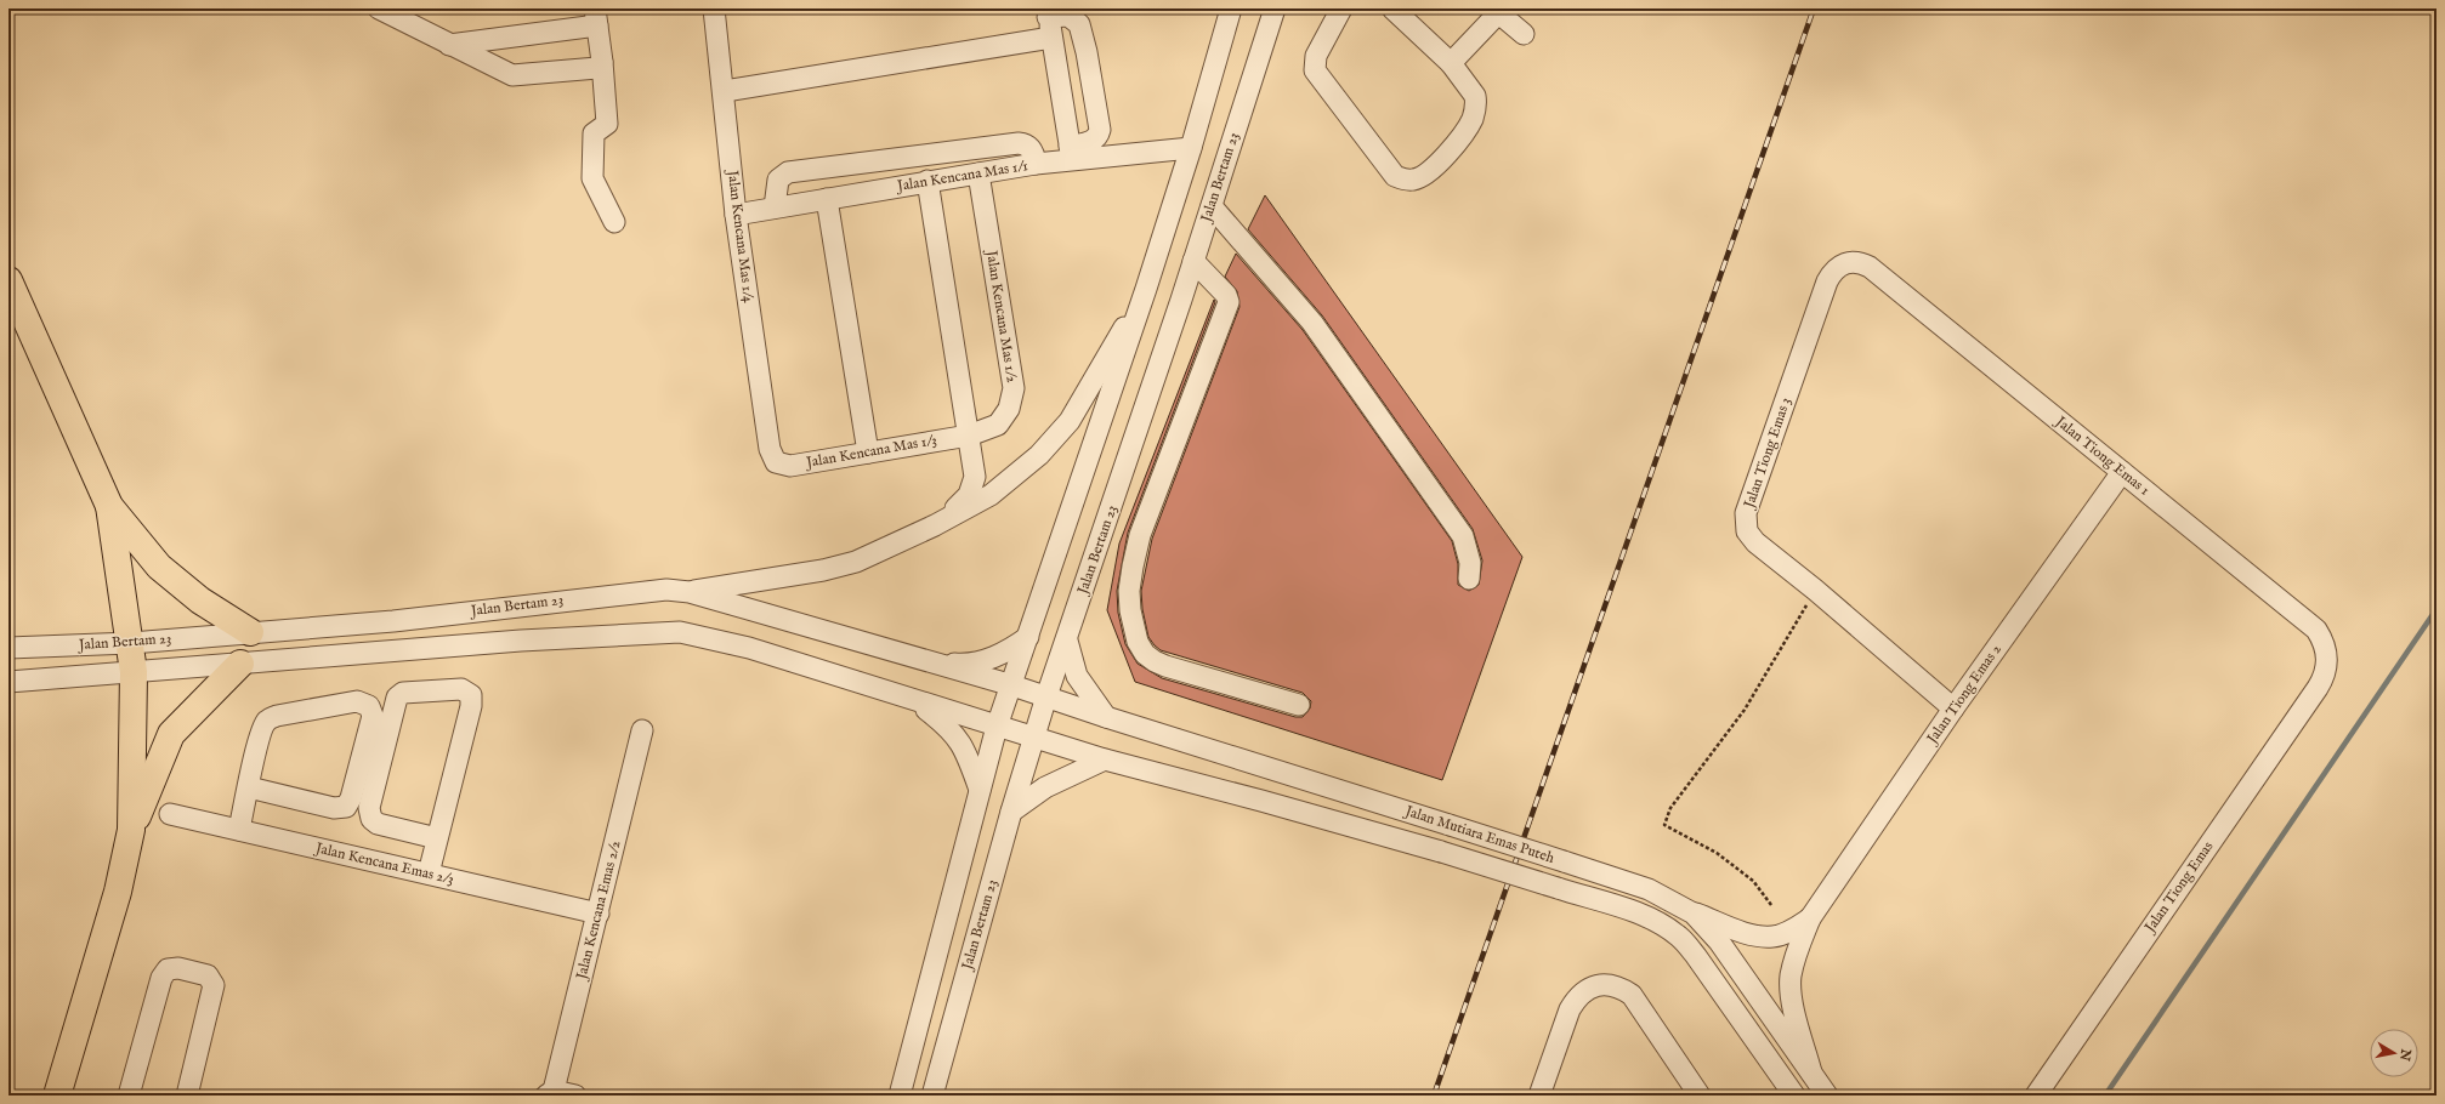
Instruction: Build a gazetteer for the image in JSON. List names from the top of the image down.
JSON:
{
  "streets": {
    "street": [
      "Jalan Kencana Mas 1/1",
      "Jalan Bertam 23",
      "Jalan Kencana Mas 1/4",
      "Jalan Kencana Mas 1/2",
      "Jalan Kencana Mas 1/3",
      "Jalan Tiong Emas 3",
      "Jalan Tiong Emas 1",
      "Jalan Tiong Emas 2",
      "Jalan Mutiara Emas Puteh",
      "Jalan Kencana Emas 2/3",
      "Jalan Tiong Emas",
      "Jalan Kencana Emas 2/2"
    ]
  },
  "crossings": [
    ["Jalan Kencana Mas 1/1", "Jalan Kencana Mas 1/4"],
    ["Jalan Kencana Mas 1/1", "Jalan Kencana Mas 1/2"],
    ["Jalan Bertam 23", "Jalan Mutiara Emas Puteh"],
    ["Jalan Kencana Mas 1/4", "Jalan Kencana Mas 1/3"],
    ["Jalan Kencana Mas 1/2", "Jalan Kencana Mas 1/3"],
    ["Jalan Tiong Emas 3", "Jalan Tiong Emas 1"],
    ["Jalan Tiong Emas 3", "Jalan Tiong Emas 2"],
    ["Jalan Tiong Emas 1", "Jalan Tiong Emas 2"],
    ["Jalan Tiong Emas 1", "Jalan Tiong Emas"],
    ["Jalan Tiong Emas 2", "Jalan Mutiara Emas Puteh"],
    ["Jalan Kencana Emas 2/3", "Jalan Kencana Emas 2/2"]
  ],
  "north": "right"
}
